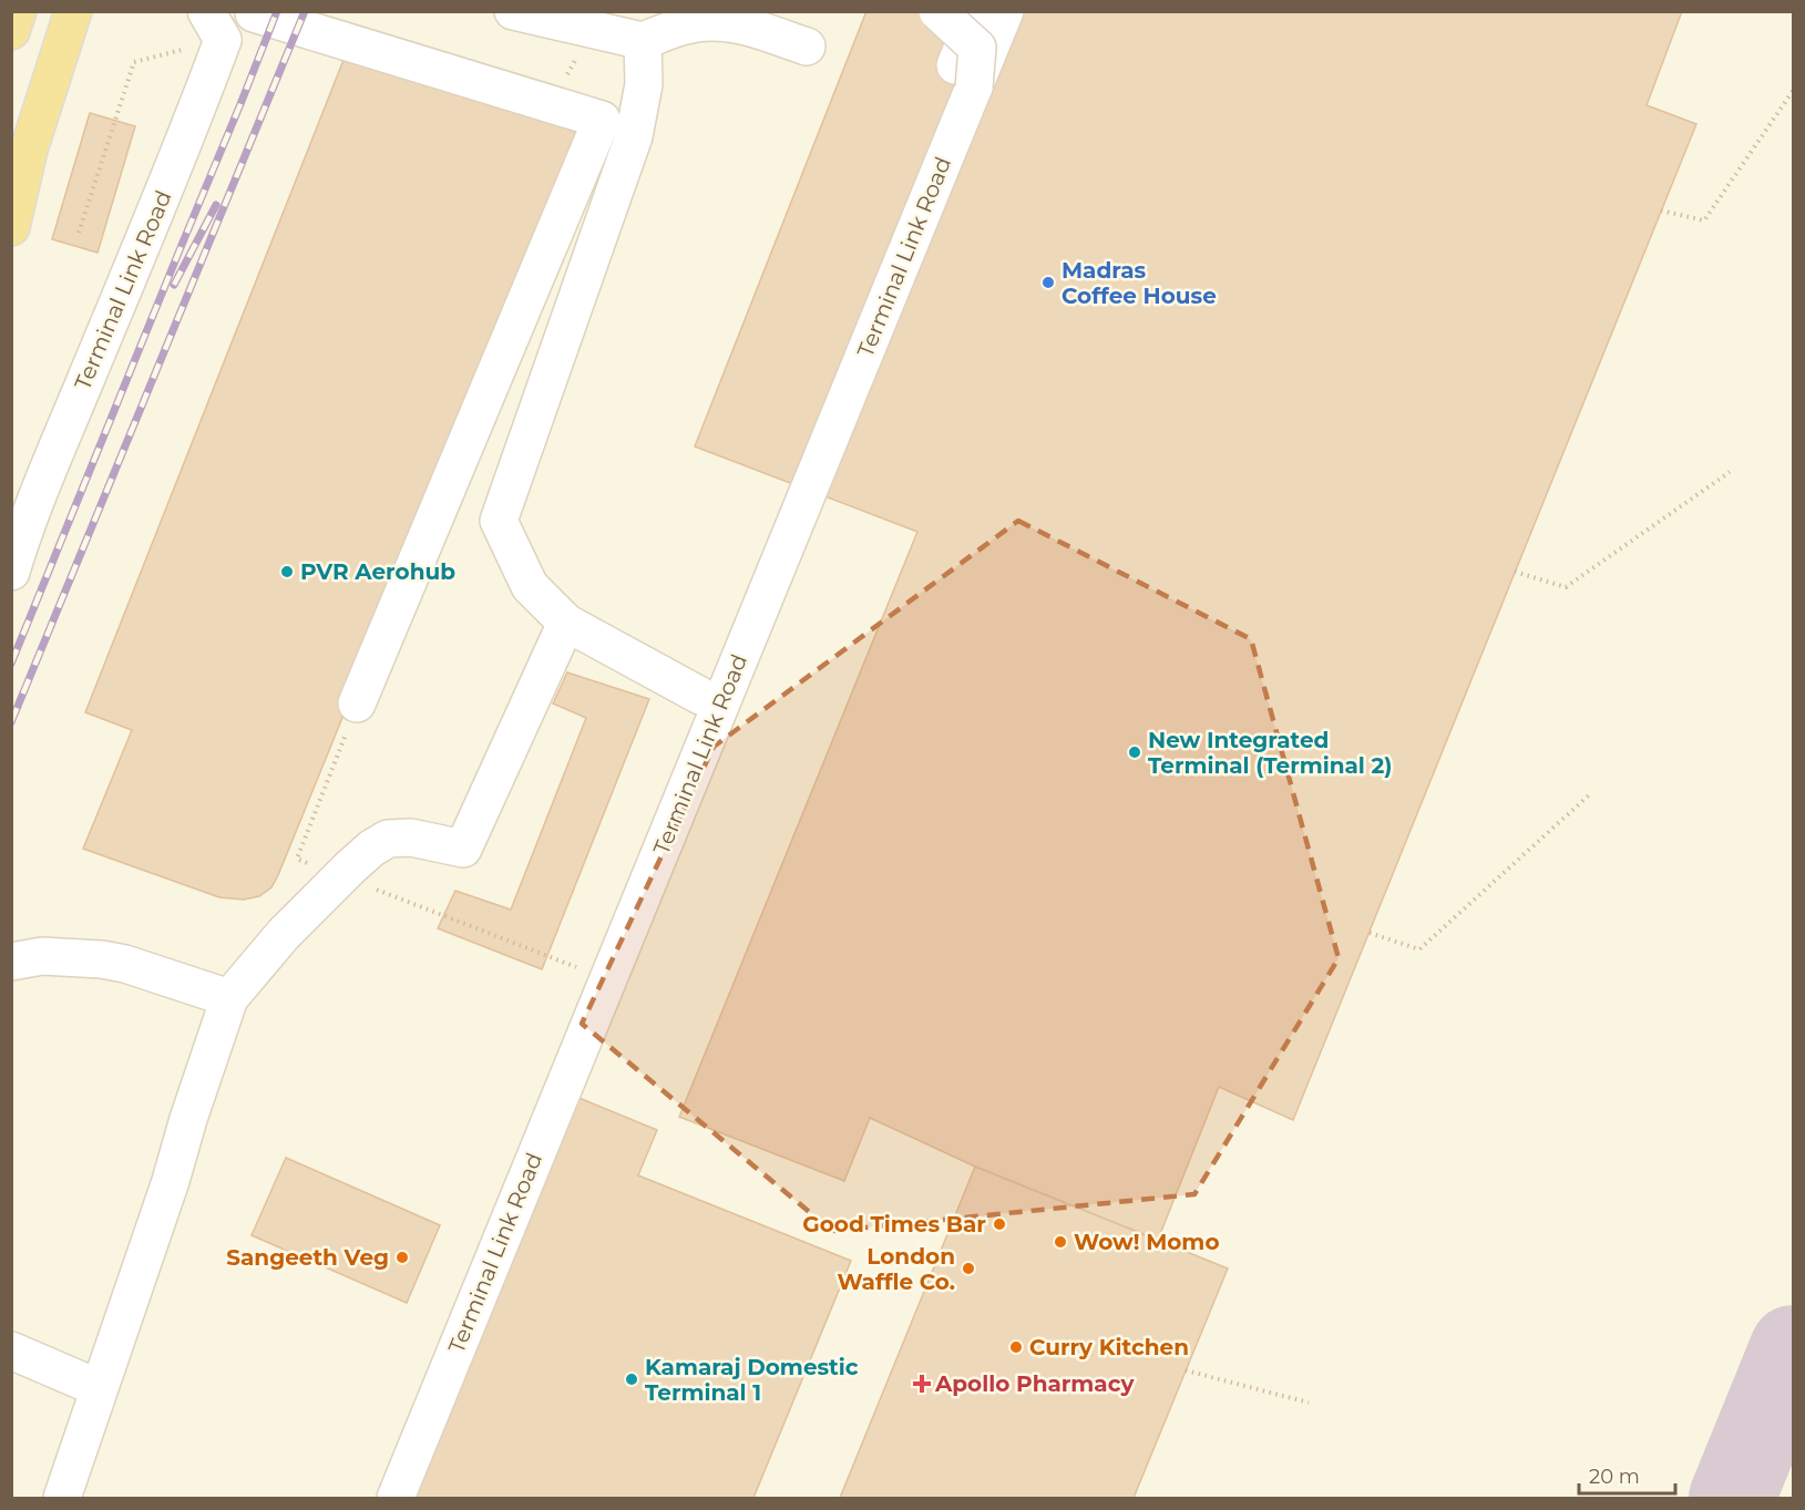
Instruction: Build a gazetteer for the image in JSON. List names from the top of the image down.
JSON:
{
  "streets": {
    "street": ["Terminal Link Road"]
  },
  "places": {
    "other": [
      "Madras Coffee House",
      "PVR Aerohub",
      "New Integrated Terminal (Terminal 2)",
      "Good Times Bar",
      "Wow! Momo",
      "Sangeeth Veg",
      "London Waffle Co.",
      "Curry Kitchen",
      "Kamaraj Domestic Terminal 1"
    ],
    "health": ["Apollo Pharmacy"]
  },
  "scale_bar": "20 m"
}
